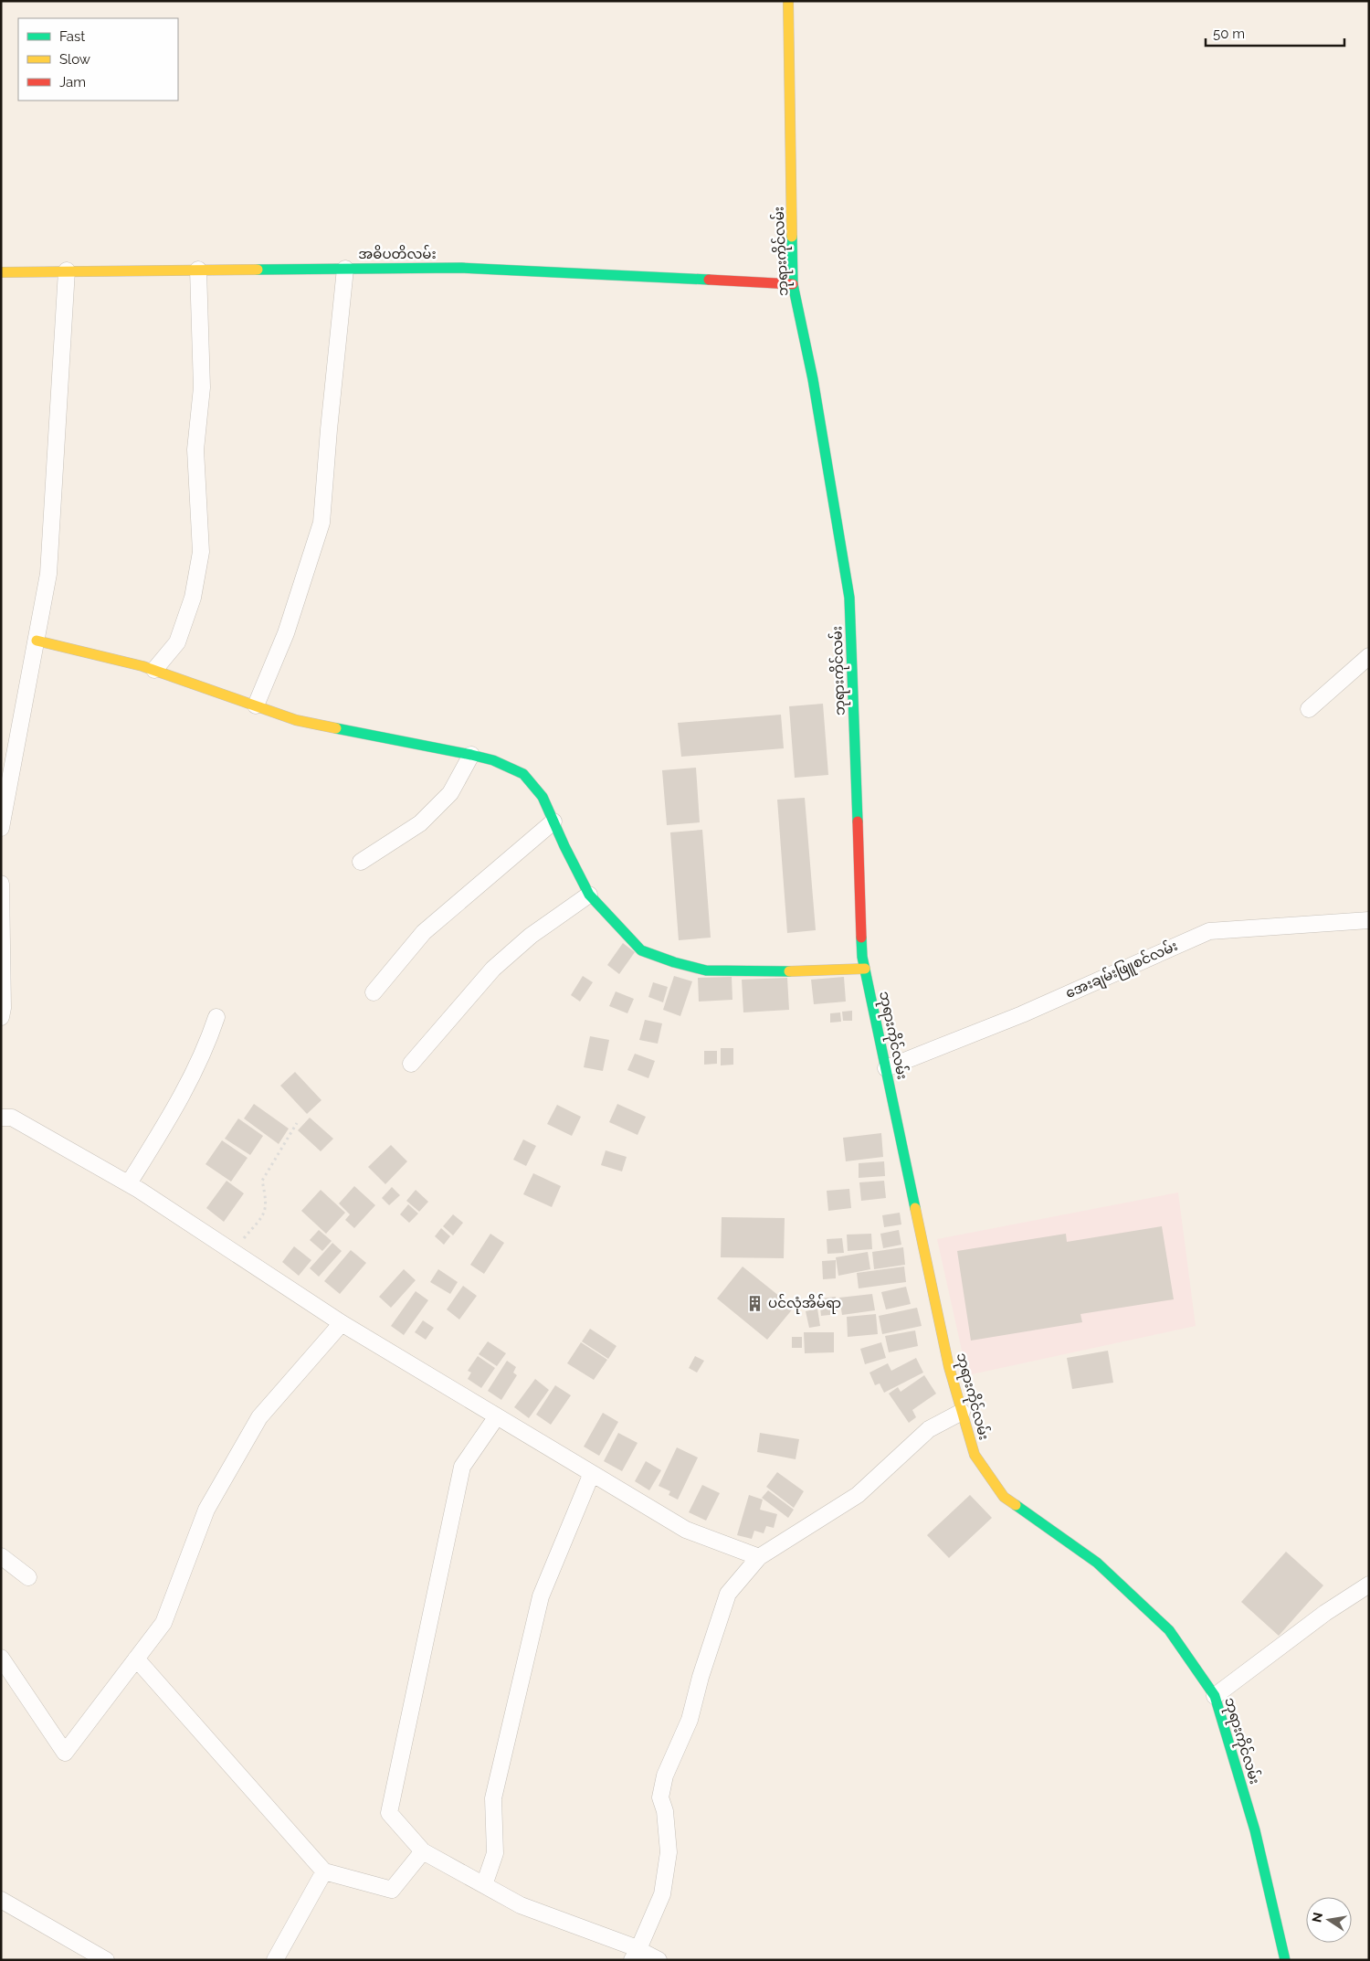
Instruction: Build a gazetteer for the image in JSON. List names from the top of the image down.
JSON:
{
  "streets": {
    "street": ["ဘုရားကိုင်လမ်း", "အဓိပတိလမ်း", "အေးချမ်းဖြူစင်လမ်း"]
  },
  "crossings": [
    ["ဘုရားကိုင်လမ်း", "အဓိပတိလမ်း"],
    ["ဘုရားကိုင်လမ်း", "အေးချမ်းဖြူစင်လမ်း"]
  ],
  "places": {
    "building": ["ပင်လုံအိမ်ရာ"]
  },
  "legend": ["Fast", "Slow", "Jam"],
  "scale_bar": "50 m",
  "north": "left"
}
